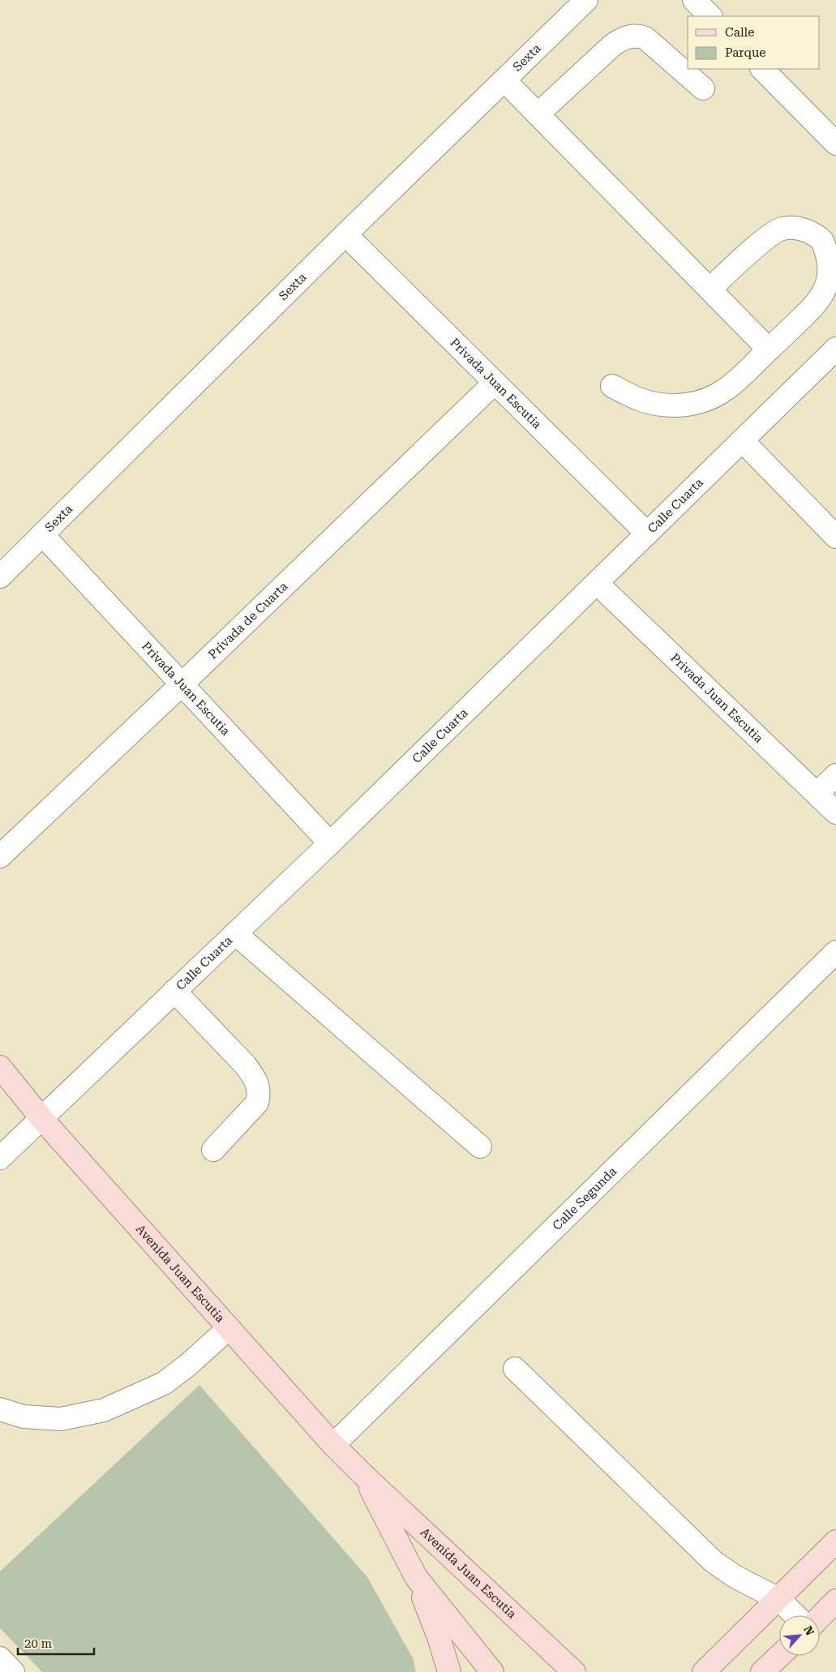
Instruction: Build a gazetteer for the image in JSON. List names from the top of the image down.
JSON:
{
  "streets": {
    "main road": ["Avenida Juan Escutia"],
    "street": [
      "Sexta",
      "Privada Juan Escutia",
      "Calle Cuarta",
      "Privada de Cuarta",
      "Calle Segunda"
    ]
  },
  "crossings": [
    ["Sexta", "Privada Juan Escutia"],
    ["Privada Juan Escutia", "Calle Cuarta"],
    ["Privada Juan Escutia", "Privada de Cuarta"],
    ["Calle Cuarta", "Avenida Juan Escutia"],
    ["Calle Segunda", "Avenida Juan Escutia"]
  ],
  "legend": ["Calle", "Parque"],
  "scale_bar": "20 m",
  "north": "top right"
}
